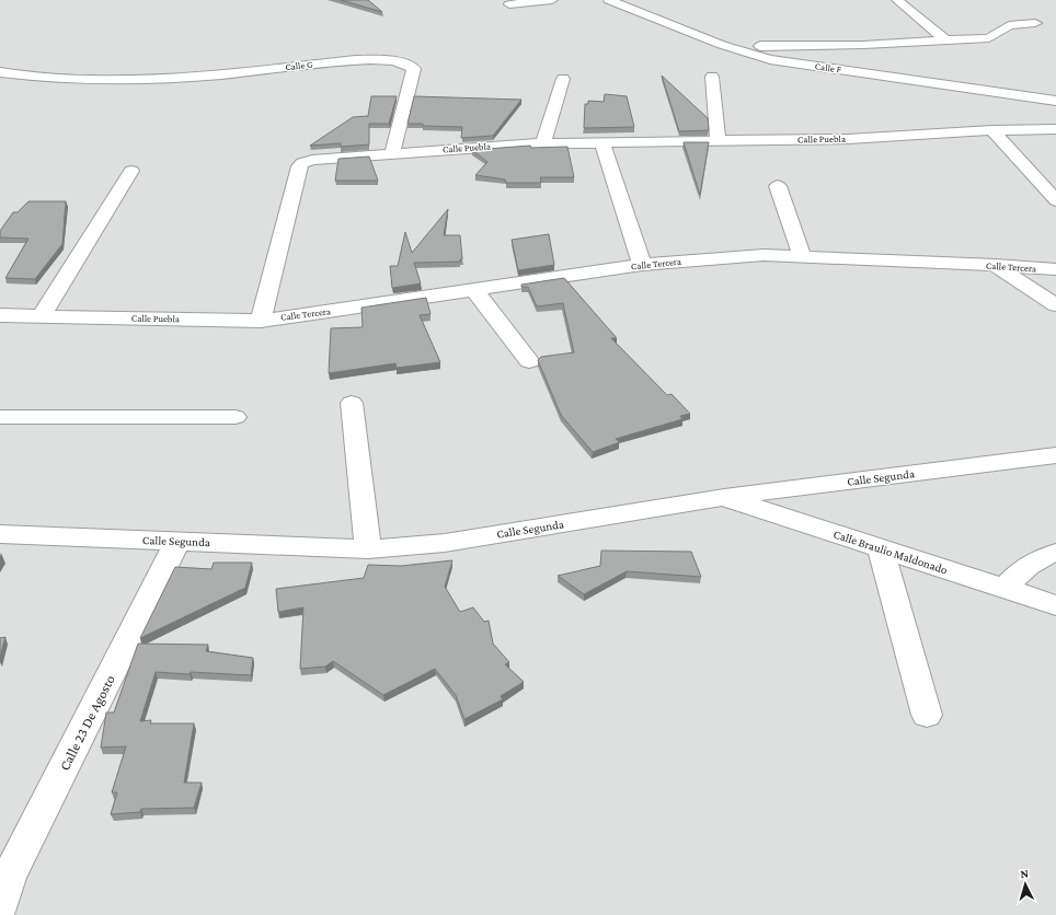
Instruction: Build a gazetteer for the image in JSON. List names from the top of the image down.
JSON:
{
  "streets": {
    "street": [
      "Calle G",
      "Calle F",
      "Calle Puebla",
      "Calle Tercera",
      "Calle Segunda",
      "Calle Braulio Maldonado",
      "Calle 23 De Agosto"
    ]
  },
  "crossings": [
    ["Calle G", "Calle Puebla"],
    ["Calle Puebla", "Calle Tercera"],
    ["Calle Segunda", "Calle Braulio Maldonado"],
    ["Calle Segunda", "Calle 23 De Agosto"]
  ],
  "north": "top"
}
